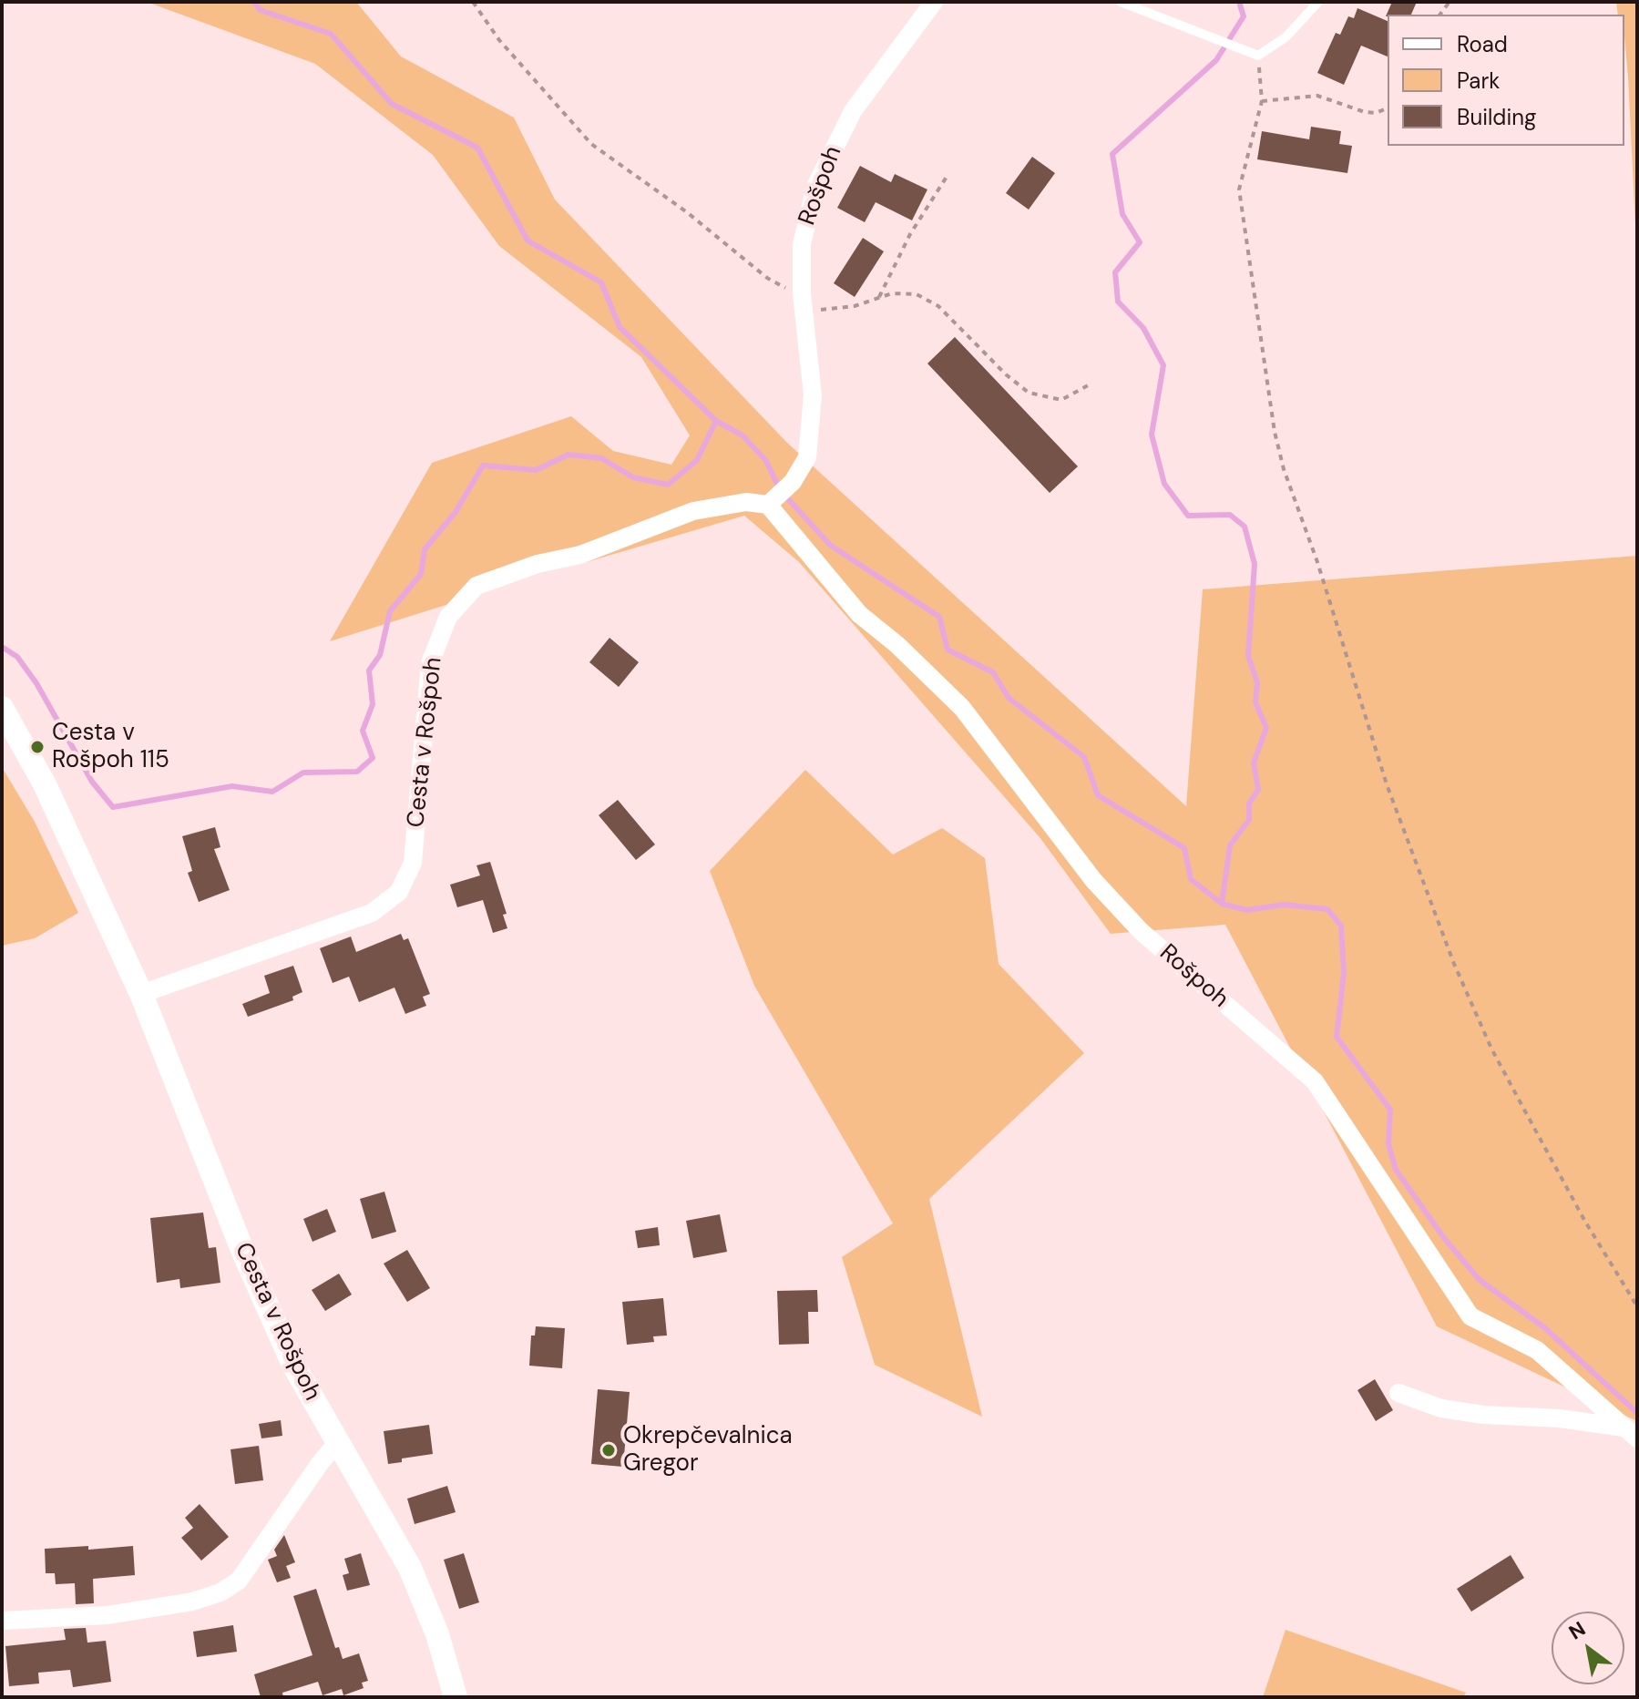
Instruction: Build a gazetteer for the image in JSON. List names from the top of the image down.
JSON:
{
  "streets": {
    "street": ["Rošpoh", "Cesta v Rošpoh"]
  },
  "crossings": [
    ["Rošpoh", "Cesta v Rošpoh"]
  ],
  "places": ["Cesta v Rošpoh 115", "Okrepčevalnica Gregor"],
  "legend": ["Road", "Park", "Building"],
  "north": "top left"
}
